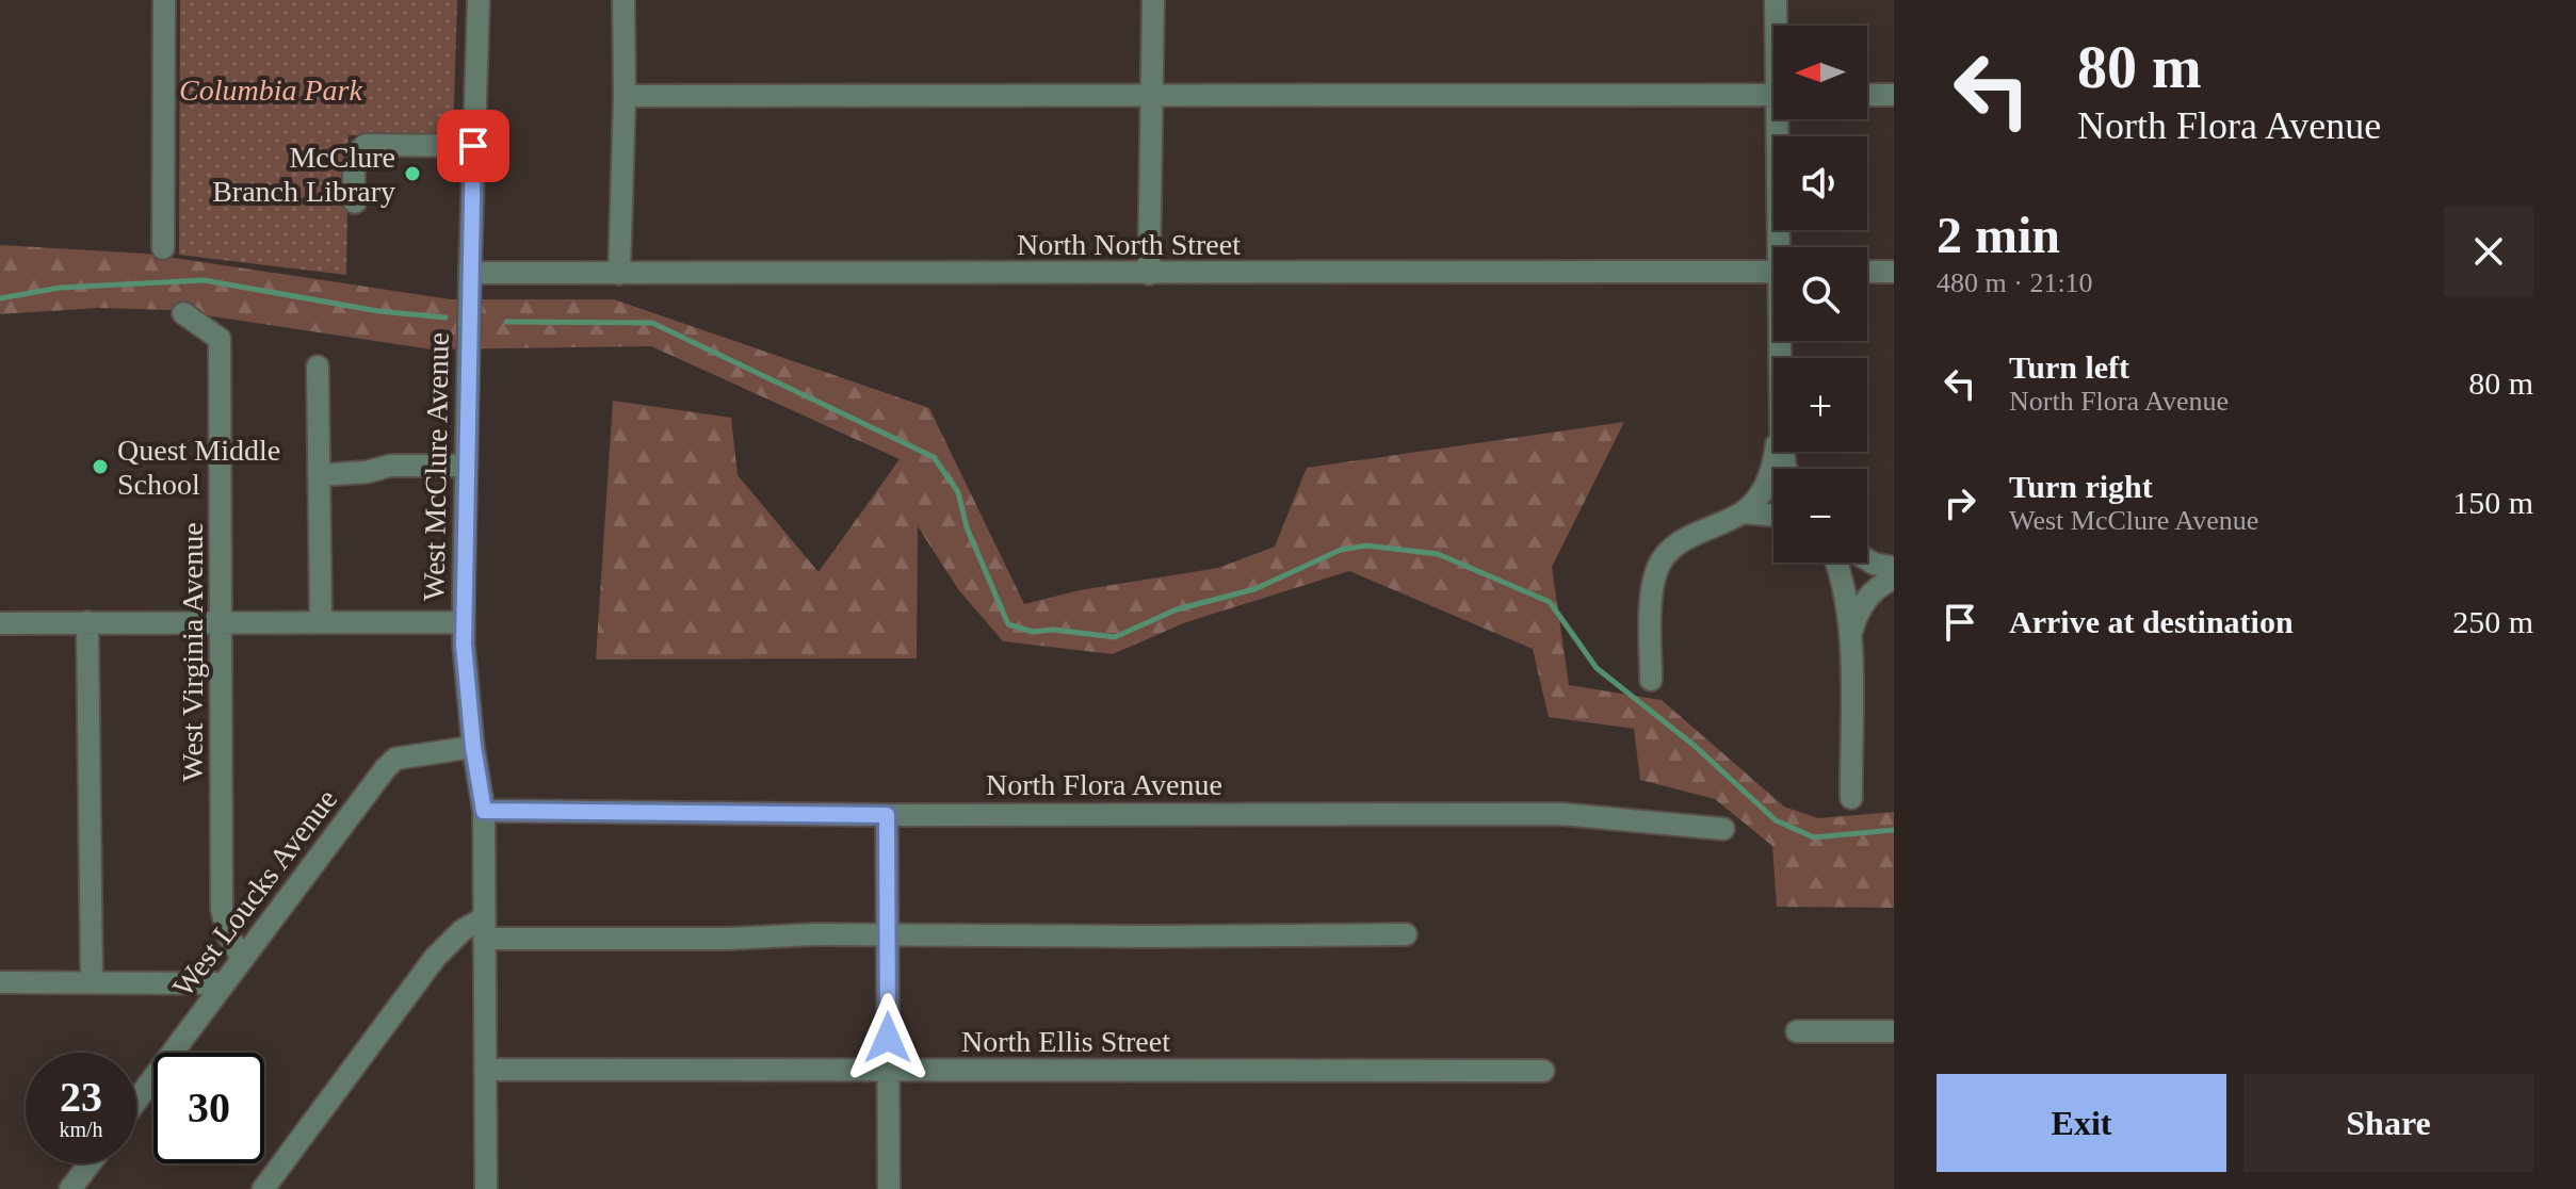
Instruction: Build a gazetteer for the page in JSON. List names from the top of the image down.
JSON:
{
  "streets": {
    "street": [
      "North North Street",
      "West McClure Avenue",
      "West Virginia Avenue",
      "North Flora Avenue",
      "West Loucks Avenue",
      "North Ellis Street"
    ]
  },
  "crossings": [
    ["North North Street", "West McClure Avenue"],
    ["West McClure Avenue", "North Flora Avenue"],
    ["West McClure Avenue", "West Loucks Avenue"],
    ["West McClure Avenue", "North Ellis Street"],
    ["West Virginia Avenue", "West Loucks Avenue"]
  ],
  "parks": ["Columbia Park"],
  "places": ["McClure Branch Library", "Quest Middle School"],
  "north": "left",
  "page": {
    "turn": ["80 m", "North Flora Avenue"],
    "map_buttons": ["+", "−"],
    "heading": ["2 min", "480 m · 21:10"],
    "list": [
      {
        "name": "Turn left",
        "note": "North Flora Avenue",
        "value": "80 m"
      },
      {
        "name": "Turn right",
        "note": "West McClure Avenue",
        "value": "150 m"
      },
      {
        "name": "Arrive at destination",
        "value": "250 m"
      }
    ],
    "speed": "23 km/h",
    "limit": "30",
    "buttons": ["Exit", "Share"]
  }
}
